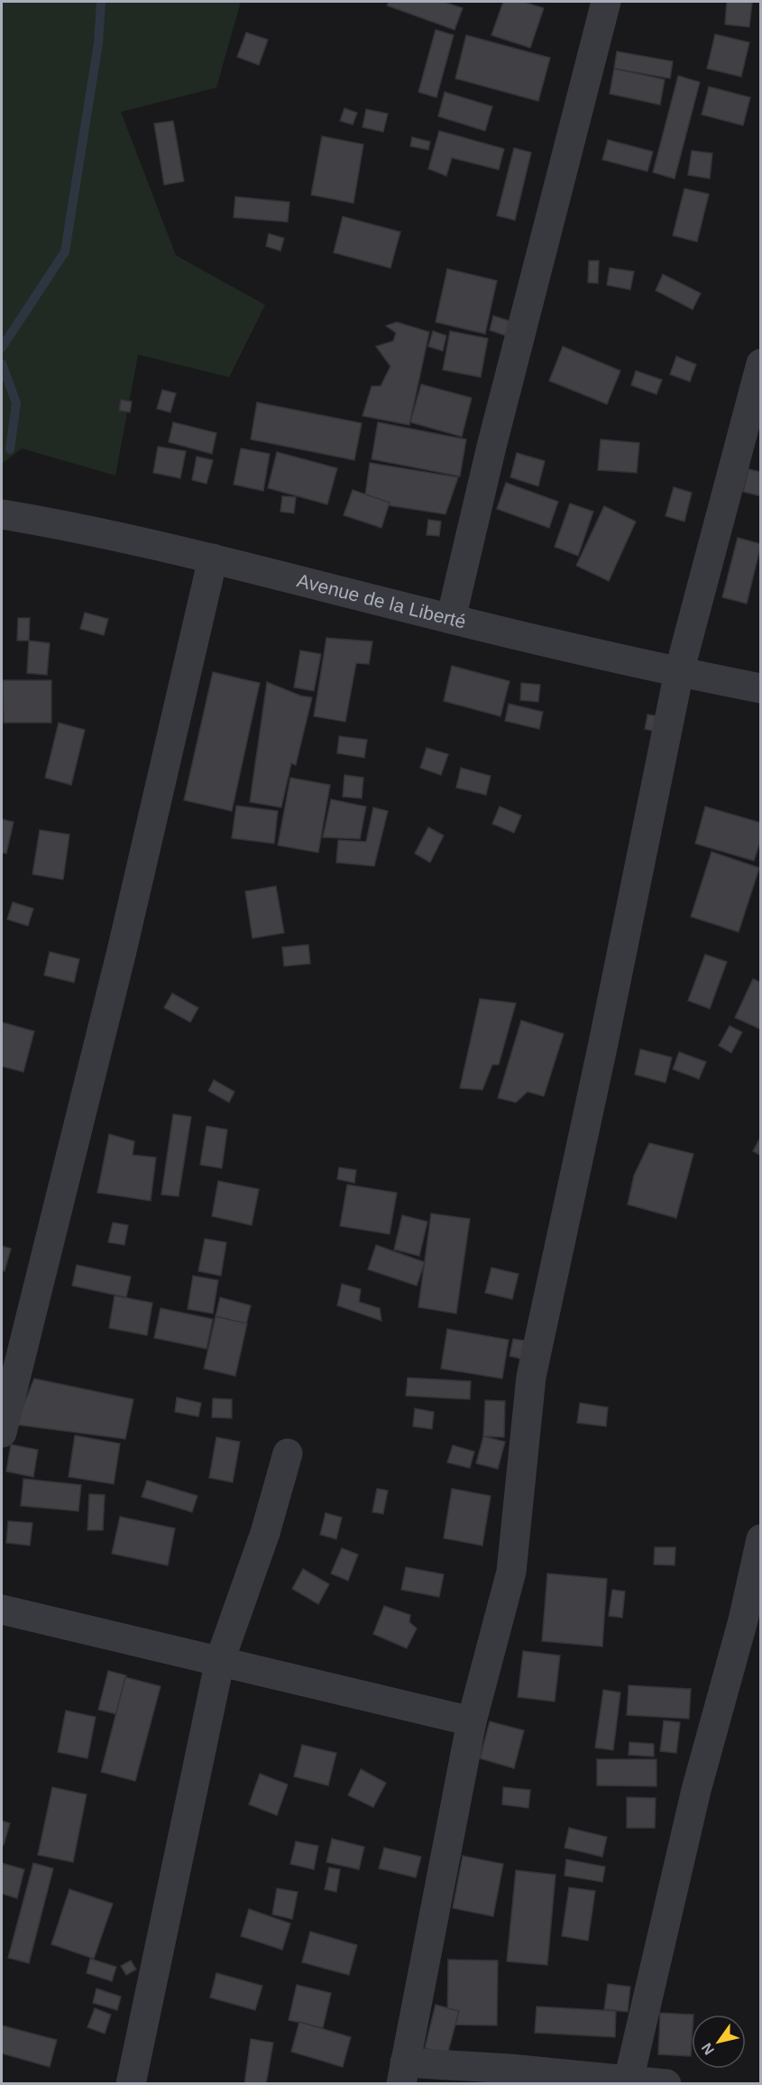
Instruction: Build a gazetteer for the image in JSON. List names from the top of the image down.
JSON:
{
  "streets": {
    "street": ["Avenue de la Liberté"]
  },
  "north": "bottom left"
}
